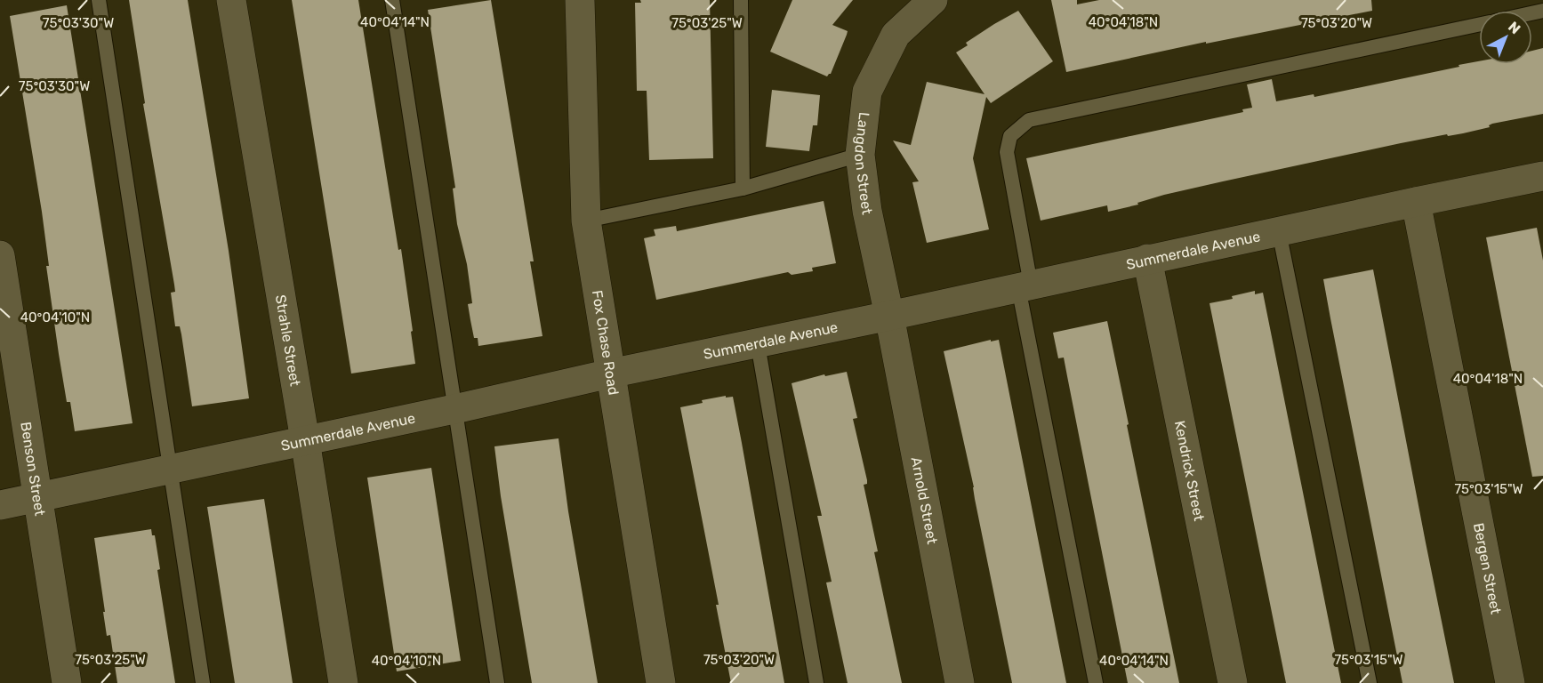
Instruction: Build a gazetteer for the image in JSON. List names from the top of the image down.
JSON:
{
  "streets": {
    "street": [
      "Langdon Street",
      "Summerdale Avenue",
      "Strahle Street",
      "Fox Chase Road",
      "Benson Street",
      "Kendrick Street",
      "Arnold Street",
      "Bergen Street"
    ]
  },
  "crossings": [
    ["Langdon Street", "Summerdale Avenue"],
    ["Langdon Street", "Arnold Street"],
    ["Summerdale Avenue", "Strahle Street"],
    ["Summerdale Avenue", "Fox Chase Road"],
    ["Summerdale Avenue", "Benson Street"],
    ["Summerdale Avenue", "Kendrick Street"],
    ["Summerdale Avenue", "Arnold Street"],
    ["Summerdale Avenue", "Bergen Street"]
  ],
  "north": "top right",
  "coordinates": [
    "40°04'14\"N",
    "40°04'18\"N",
    "75°03'30\"W",
    "75°03'25\"W",
    "75°03'20\"W",
    "40°04'10\"N",
    "75°03'15\"W"
  ]
}
